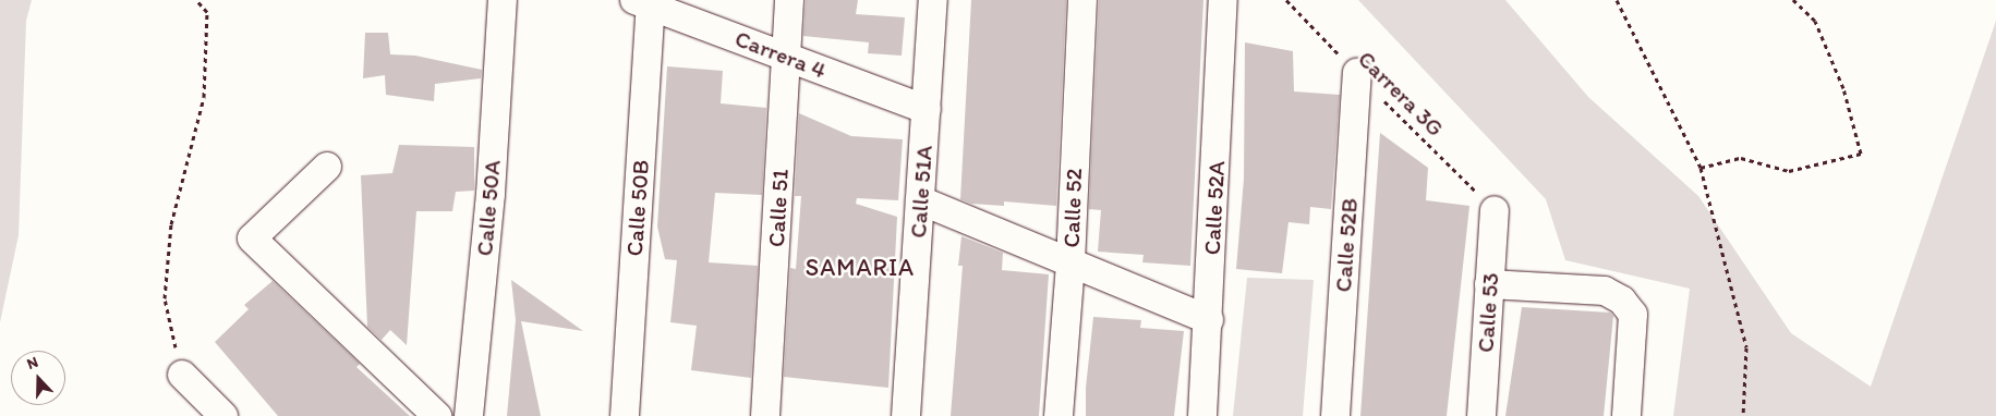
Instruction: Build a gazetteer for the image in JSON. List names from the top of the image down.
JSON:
{
  "streets": {
    "street": [
      "Carrera 4",
      "Calle 51A",
      "Calle 50A",
      "Calle 50B",
      "Calle 51",
      "Calle 52",
      "Calle 52A",
      "Calle 52B",
      "Calle 53"
    ],
    "path": ["Carrera 3G"]
  },
  "crossings": [
    ["Carrera 4", "Calle 51A"],
    ["Carrera 4", "Calle 50B"],
    ["Carrera 4", "Calle 51"],
    ["Carrera 3G", "Calle 52B"],
    ["Carrera 3G", "Calle 53"]
  ],
  "districts": ["SAMARIA"],
  "north": "top"
}
